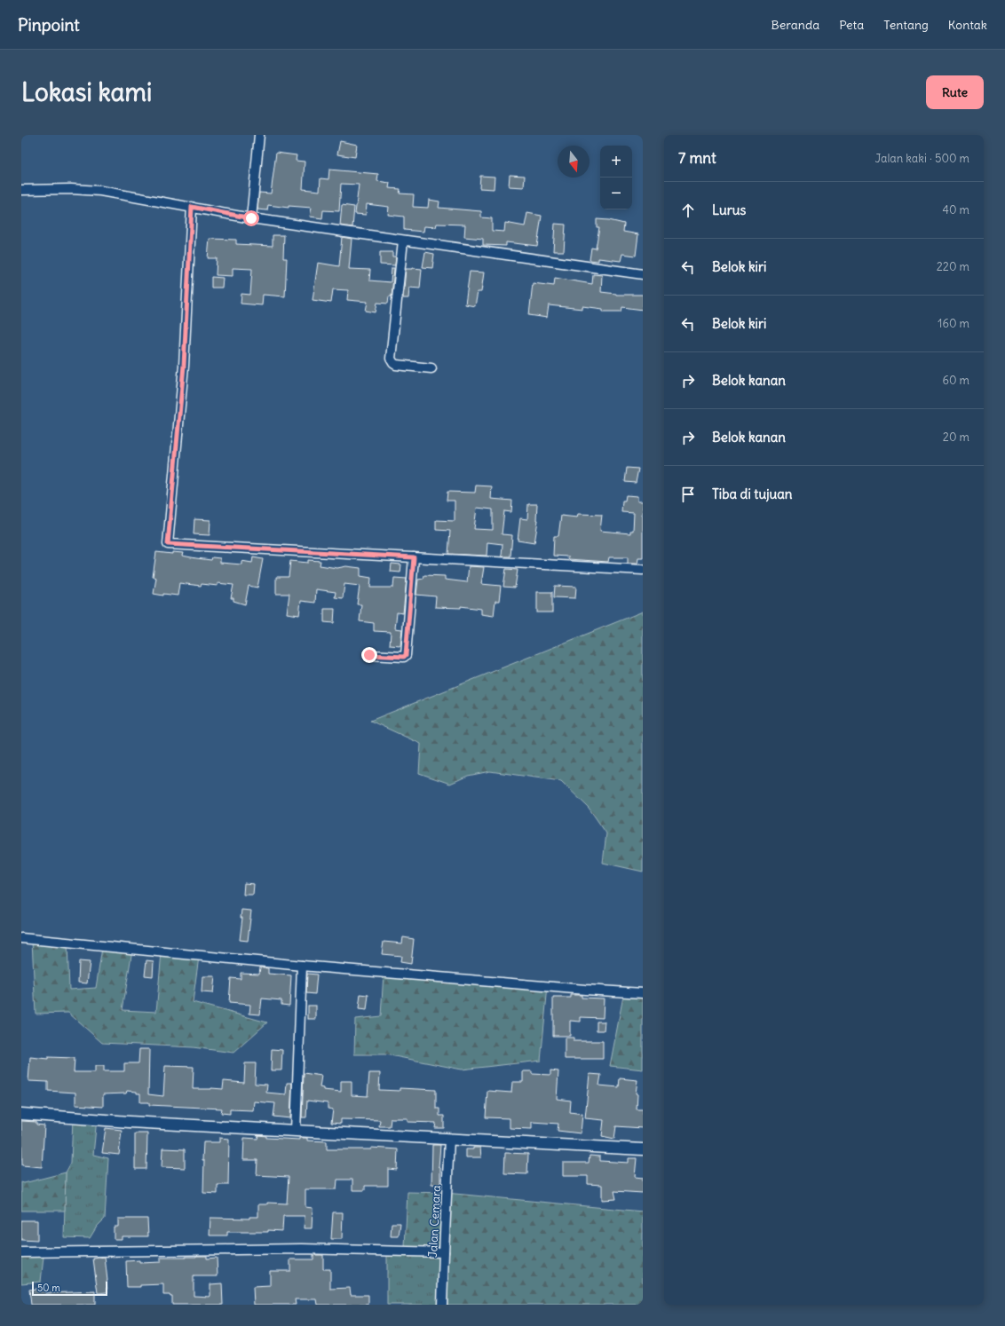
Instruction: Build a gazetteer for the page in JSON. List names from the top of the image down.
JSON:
{
  "streets": {
    "street": ["Jalan Cemara"]
  },
  "scale_bar": "50 m",
  "north": "bottom",
  "page": {
    "header": "Pinpoint",
    "nav": [
      "Beranda",
      "Peta",
      "Tentang",
      "Kontak"
    ],
    "buttons": "Rute",
    "title": "Lokasi kami",
    "heading": ["7 mnt", "Jalan kaki · 500 m"],
    "map_buttons": ["+", "−"],
    "list": [
      ["Lurus", "40 m"],
      ["Belok kiri", "220 m"],
      ["Belok kiri", "160 m"],
      ["Belok kanan", "60 m"],
      ["Belok kanan", "20 m"],
      "Tiba di tujuan"
    ],
    "scale": "50 m"
  }
}
